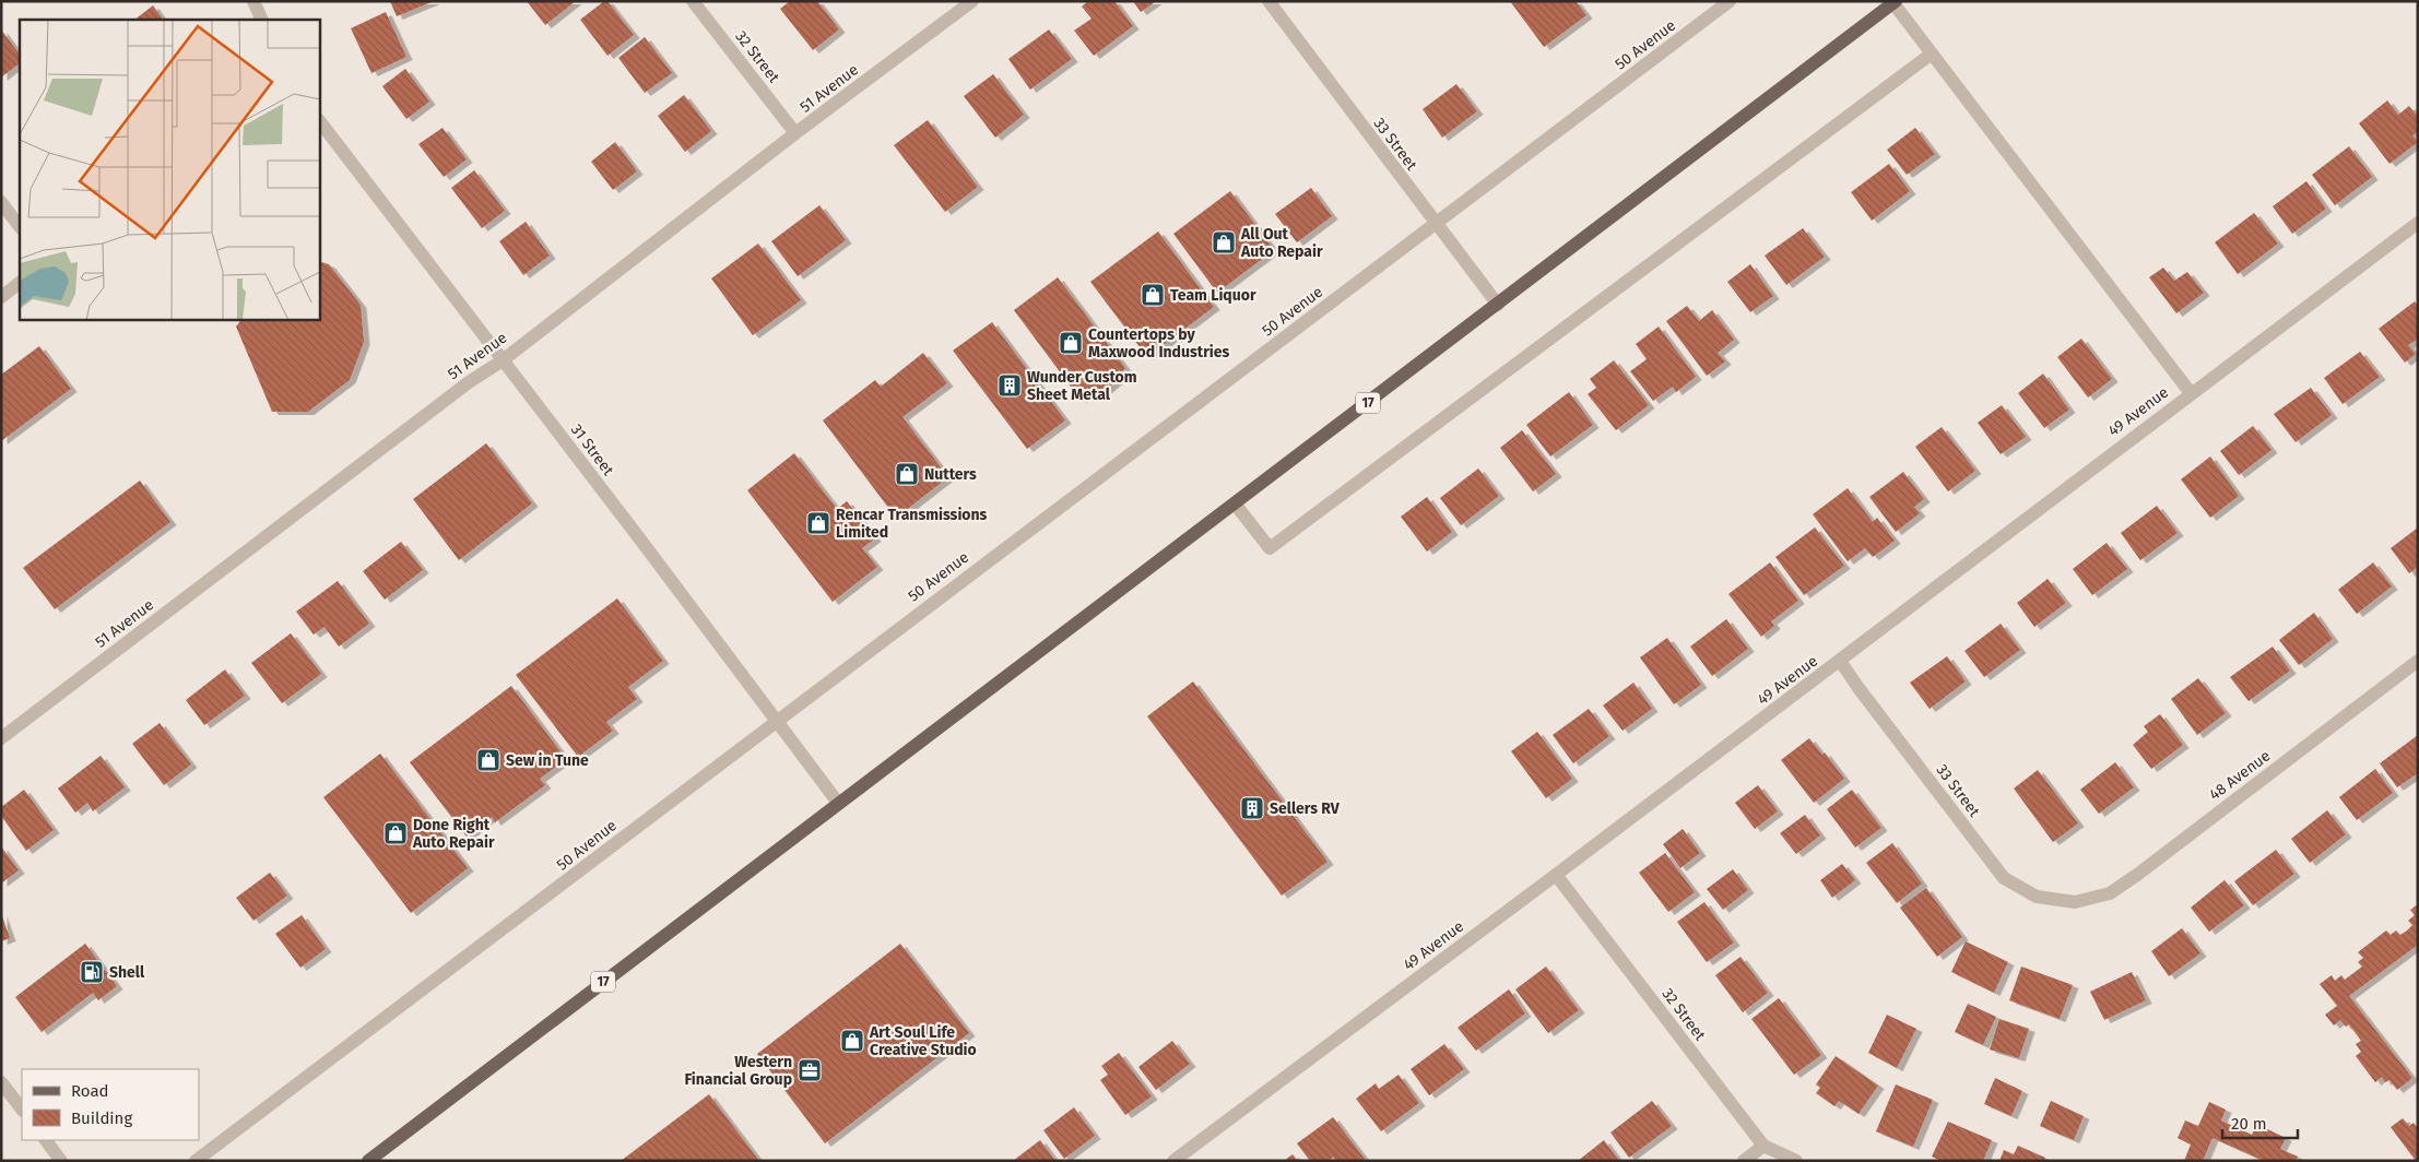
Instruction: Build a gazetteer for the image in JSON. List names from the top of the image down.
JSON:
{
  "streets": {
    "main road": ["17"],
    "street": [
      "50 Avenue",
      "32 Street",
      "51 Avenue",
      "33 Street",
      "49 Avenue",
      "31 Street",
      "48 Avenue"
    ]
  },
  "crossings": [
    ["50 Avenue", "33 Street"],
    ["50 Avenue", "31 Street"],
    ["32 Street", "51 Avenue"],
    ["32 Street", "49 Avenue"],
    ["51 Avenue", "31 Street"],
    ["33 Street", "17"],
    ["33 Street", "49 Avenue"],
    ["33 Street", "48 Avenue"],
    ["17", "31 Street"]
  ],
  "places": {
    "shop": [
      "All Out Auto Repair",
      "Team Liquor",
      "Countertops by Maxwood Industries",
      "Nutters",
      "Rencar Transmissions Limited",
      "Sew in Tune",
      "Done Right Auto Repair",
      "Art Soul Life Creative Studio"
    ],
    "building": ["Wunder Custom Sheet Metal", "Sellers RV"],
    "fuel station": ["Shell"],
    "office": ["Western Financial Group"]
  },
  "legend": ["Road", "Building"],
  "scale_bar": "20 m"
}
